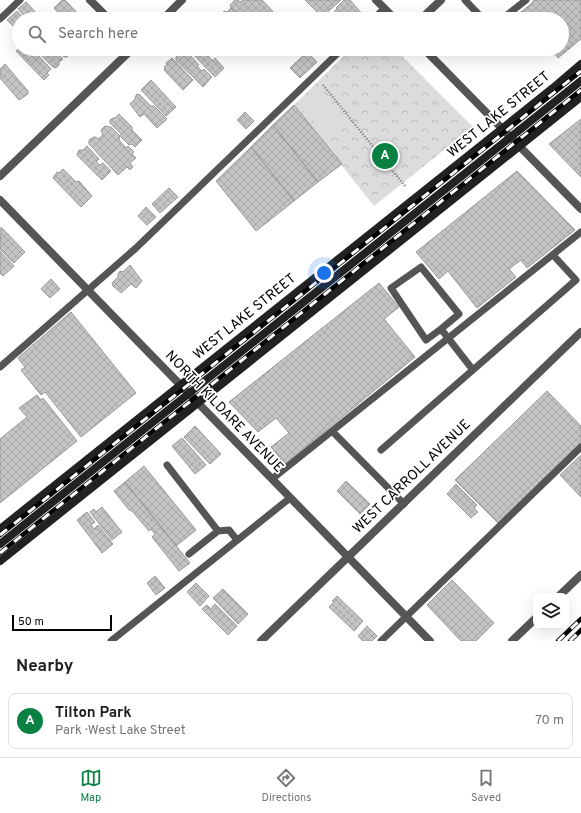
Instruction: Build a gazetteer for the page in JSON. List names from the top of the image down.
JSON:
{
  "streets": {
    "main road": ["WEST LAKE STREET"],
    "street": ["NORTH KILDARE AVENUE", "WEST CARROLL AVENUE"]
  },
  "crossings": [
    ["WEST LAKE STREET", "NORTH KILDARE AVENUE"],
    ["NORTH KILDARE AVENUE", "WEST CARROLL AVENUE"]
  ],
  "scale_bar": "50 m",
  "page": {
    "search": "Search here",
    "pins": "A",
    "scale": "50 m",
    "heading": "Nearby",
    "list": [
      {
        "mark": "A",
        "name": "Tilton Park",
        "note": "Park · West Lake Street",
        "value": "70 m"
      }
    ],
    "nav": ["Map", "Directions", "Saved"]
  }
}
